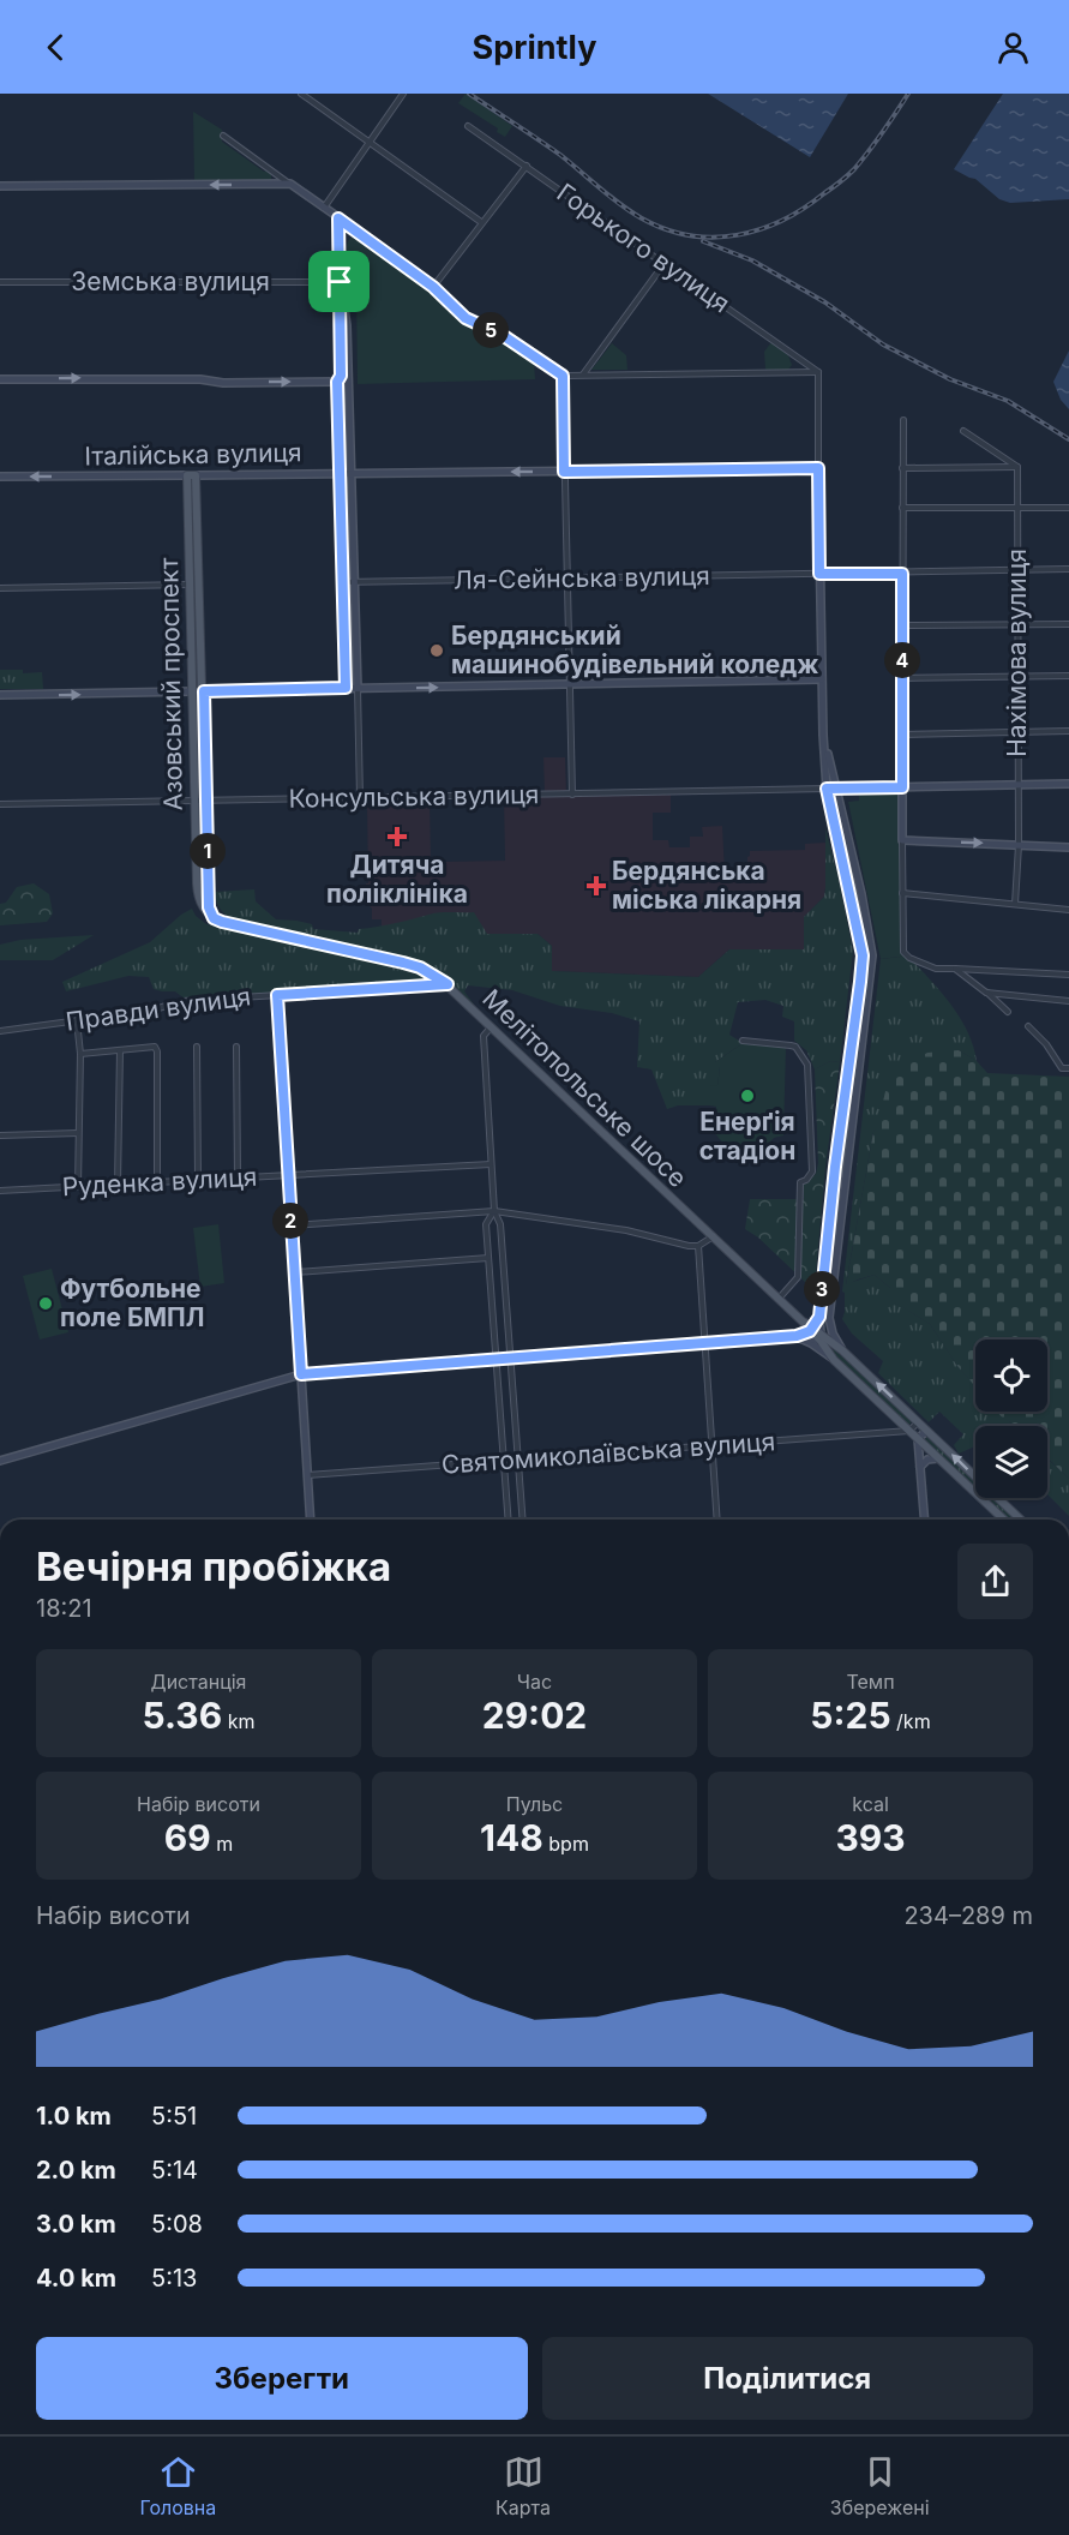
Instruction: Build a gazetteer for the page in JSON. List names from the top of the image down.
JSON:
{
  "streets": {
    "main road": ["Італійська вулиця", "Азовський проспект", "Мелітопольське шосе"],
    "street": [
      "Горького вулиця",
      "Земська вулиця",
      "Ля-Сейнська вулиця",
      "Нахімова вулиця",
      "Консульська вулиця",
      "Правди вулиця",
      "Руденка вулиця",
      "Святомиколаївська вулиця"
    ]
  },
  "crossings": [
    ["Італійська вулиця", "Азовський проспект"],
    ["Ля-Сейнська вулиця", "Нахімова вулиця"],
    ["Азовський проспект", "Консульська вулиця"],
    ["Азовський проспект", "Мелітопольське шосе"],
    ["Правди вулиця", "Мелітопольське шосе"],
    ["Мелітопольське шосе", "Святомиколаївська вулиця"]
  ],
  "one_way": ["Італійська вулиця"],
  "places": {
    "other": ["Бердянський машинобудівельний коледж", "Енерґія стадіон", "Футбольне поле БМПЛ"],
    "health": ["Дитяча поліклініка", "Бердянська міська лікарня"]
  },
  "page": {
    "header": "Sprintly",
    "pins": [
      "5",
      "4",
      "1",
      "2",
      "3"
    ],
    "heading": ["Вечірня пробіжка", "18:21"],
    "stats": [
      ["Дистанція", "5.36 km"],
      ["Час", "29:02"],
      ["Темп", "5:25 /km"],
      ["Набір висоти", "69 m"],
      ["Пульс", "148 bpm"],
      ["kcal", "393"]
    ],
    "chart": ["Набір висоти", "234–289 m"],
    "list": [
      {
        "name": "1.0 km",
        "note": "5:51"
      },
      {
        "name": "2.0 km",
        "note": "5:14"
      },
      {
        "name": "3.0 km",
        "note": "5:08"
      },
      {
        "name": "4.0 km",
        "note": "5:13"
      }
    ],
    "buttons": ["Зберегти", "Поділитися"],
    "tabs": ["Головна", "Карта", "Збережені"]
  }
}
